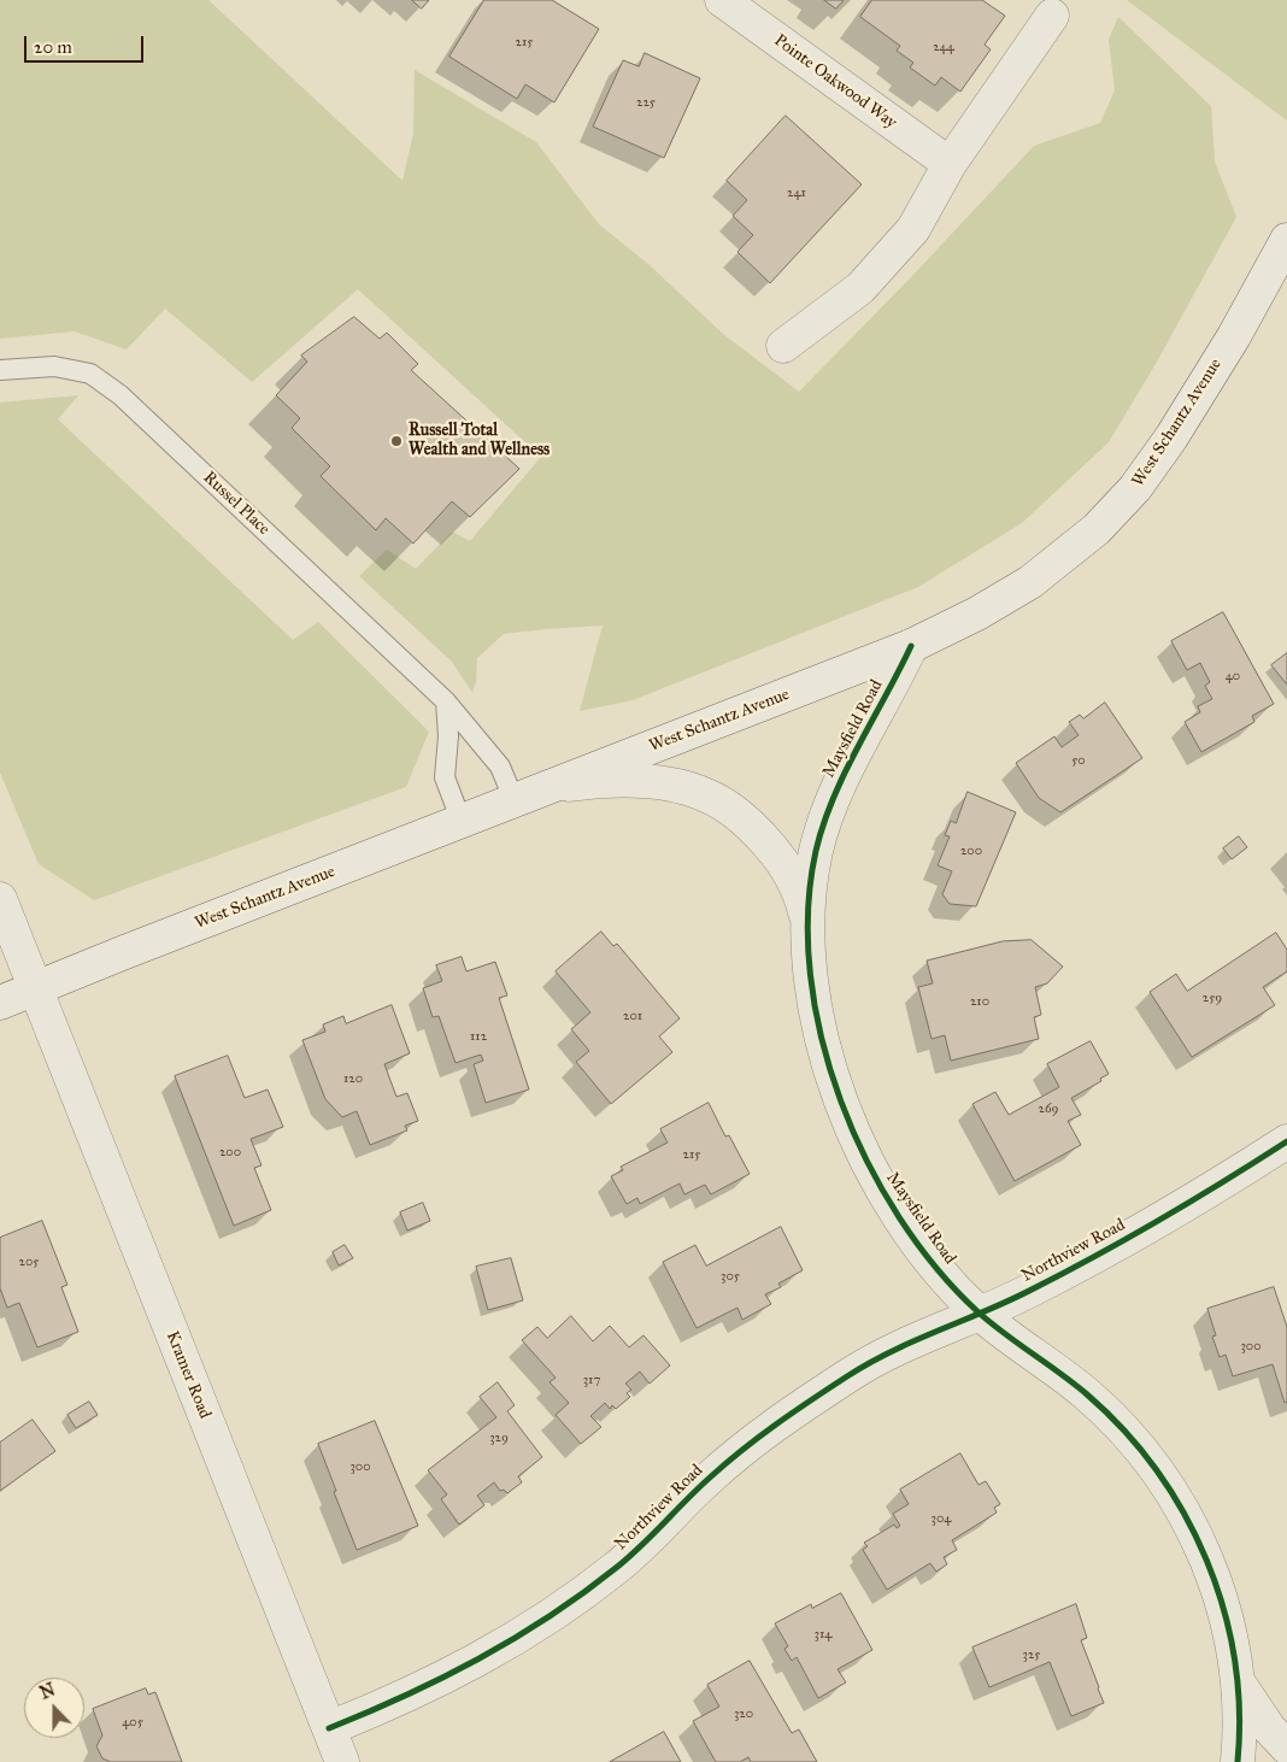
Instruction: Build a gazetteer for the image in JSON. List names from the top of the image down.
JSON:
{
  "streets": {
    "street": [
      "Pointe Oakwood Way",
      "West Schantz Avenue",
      "Maysfield Road",
      "Northview Road",
      "Kramer Road"
    ],
    "lane": ["Russel Place"]
  },
  "crossings": [
    ["West Schantz Avenue", "Russel Place"],
    ["West Schantz Avenue", "Maysfield Road"],
    ["West Schantz Avenue", "Kramer Road"],
    ["Russel Place", "Maysfield Road"],
    ["Maysfield Road", "Northview Road"],
    ["Northview Road", "Kramer Road"]
  ],
  "places": ["Russell Total Wealth and Wellness"],
  "house_numbers": [
    "215",
    "244",
    "225",
    "241",
    "40",
    "50",
    "200",
    "259",
    "210",
    "201",
    "112",
    "120",
    "269",
    "200",
    "215",
    "205",
    "305",
    "300",
    "317",
    "329",
    "300",
    "304",
    "314",
    "325",
    "320",
    "405"
  ],
  "scale_bar": "20 m",
  "north": "top"
}
